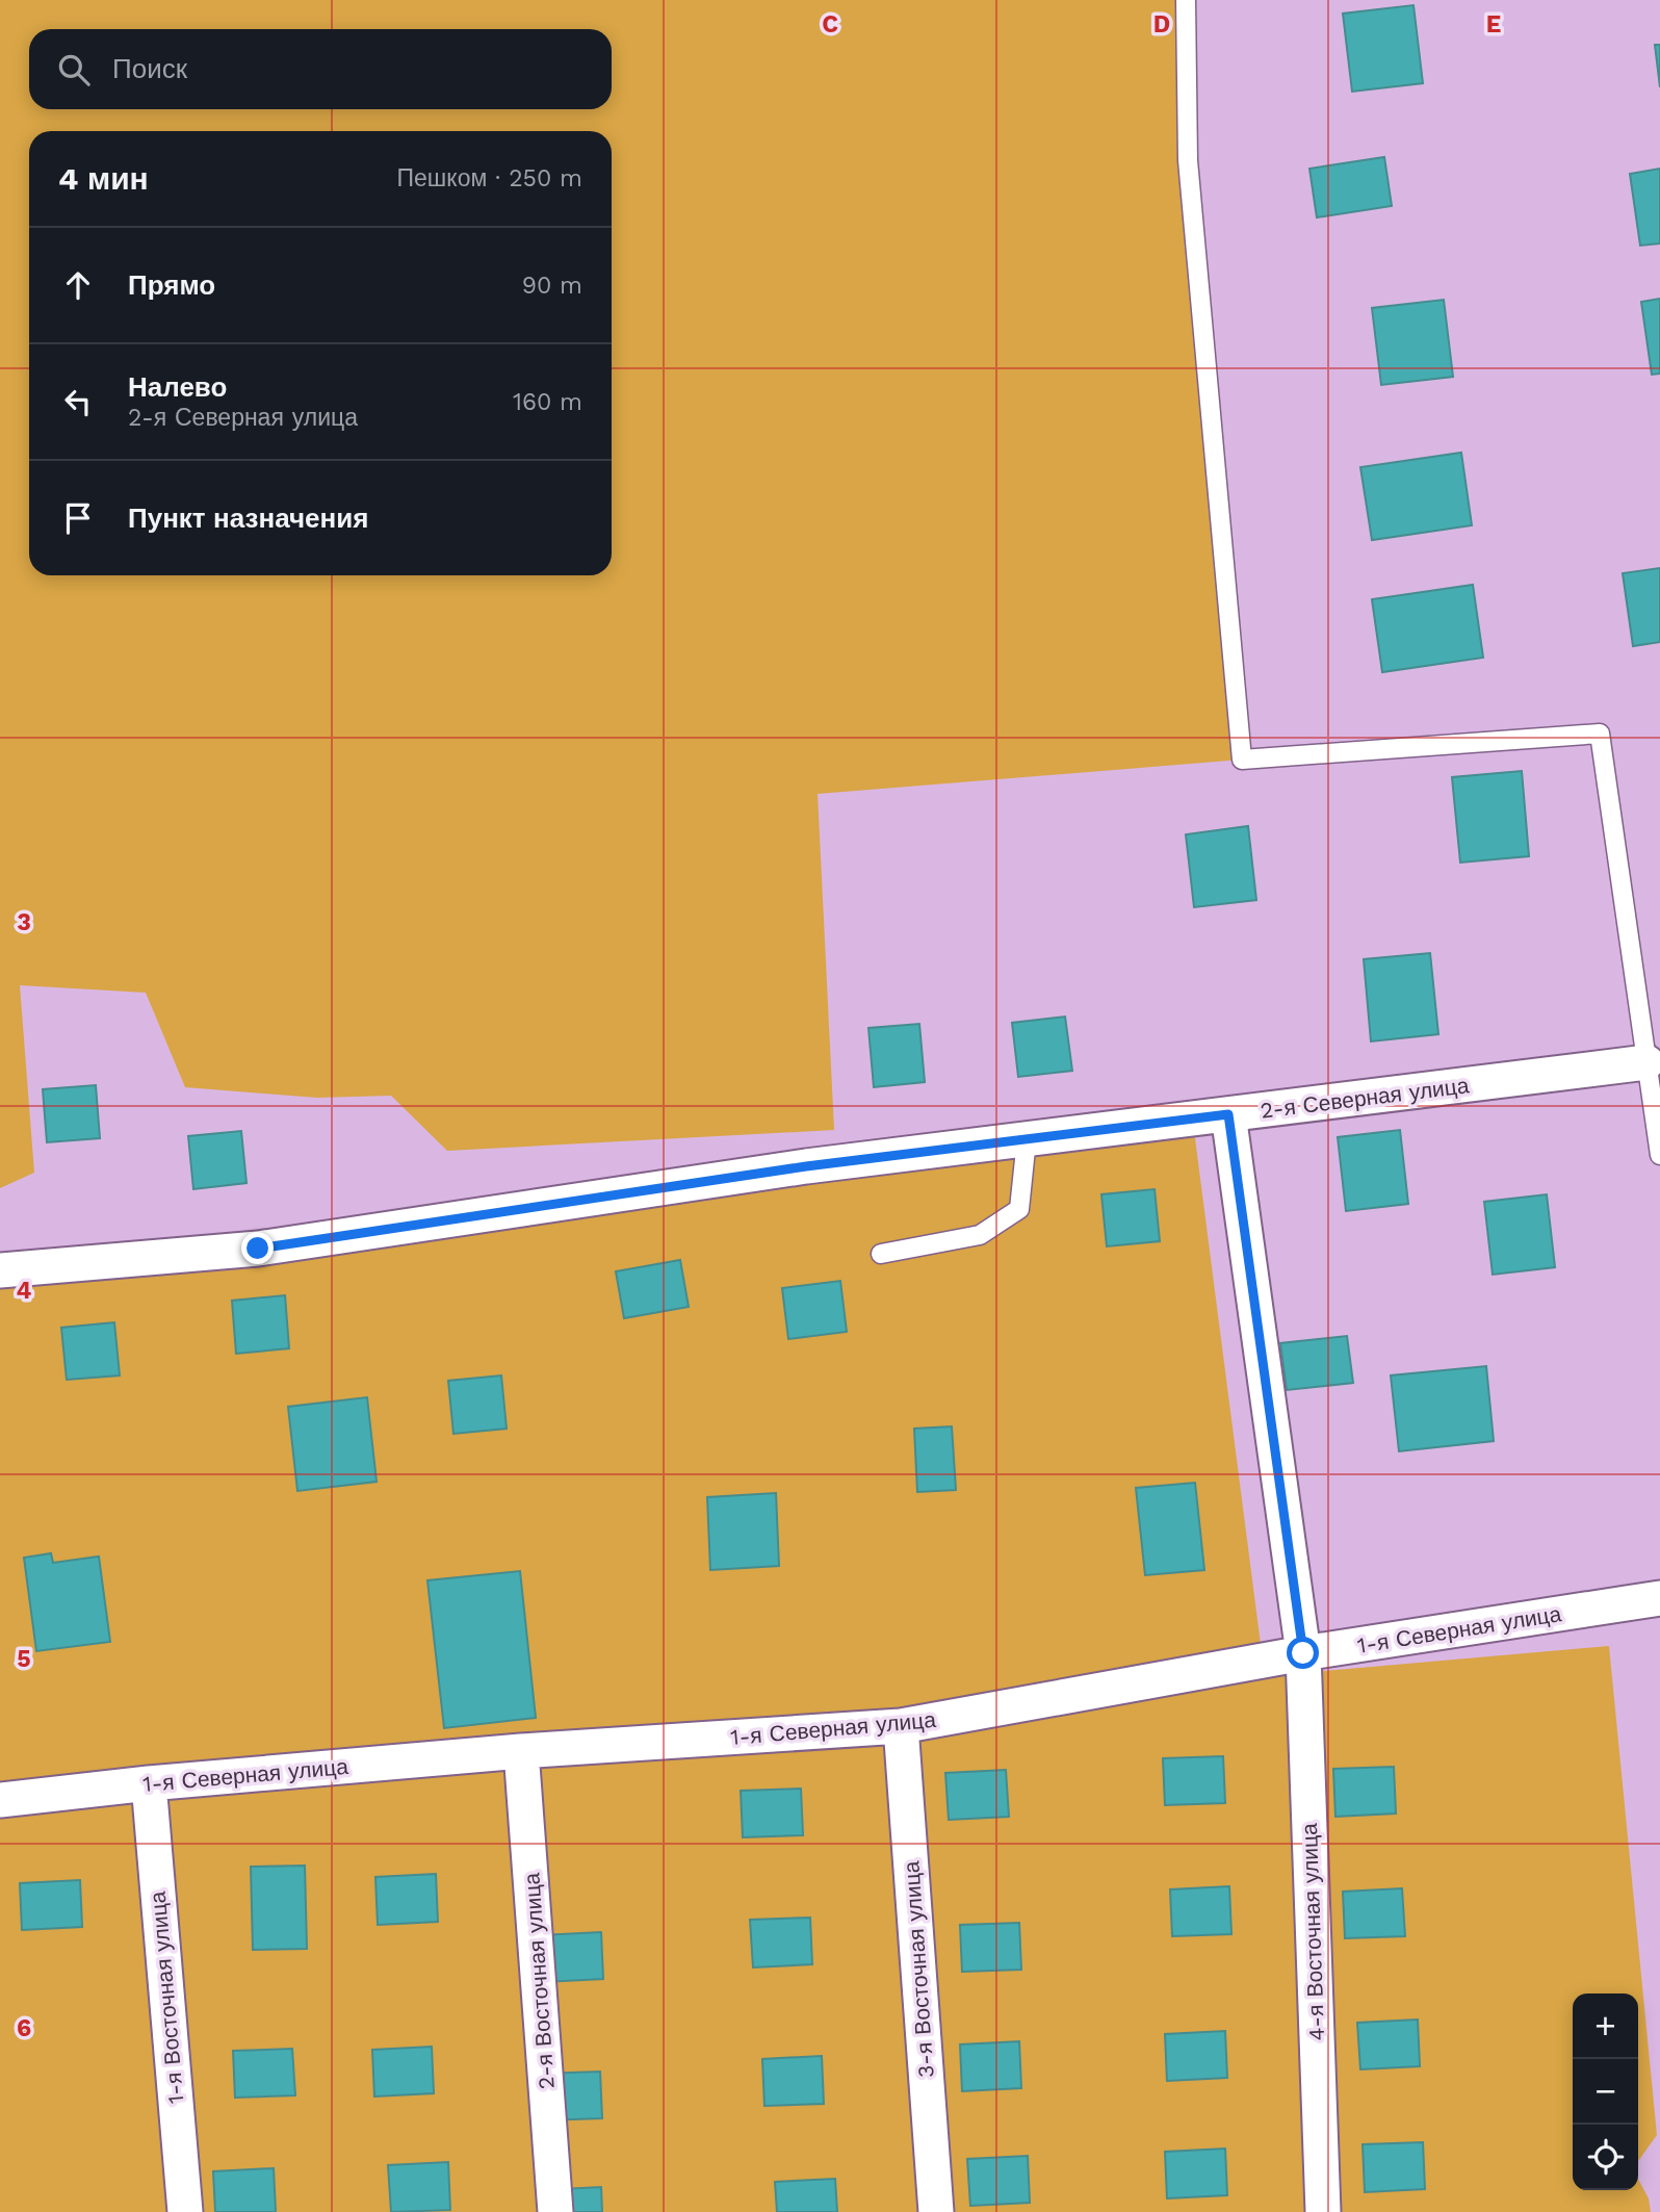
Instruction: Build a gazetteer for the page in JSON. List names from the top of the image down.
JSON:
{
  "streets": {
    "street": [
      "2-я Северная улица",
      "1-я Северная улица",
      "4-я Восточная улица",
      "3-я Восточная улица",
      "2-я Восточная улица",
      "1-я Восточная улица"
    ]
  },
  "crossings": [
    ["2-я Северная улица", "4-я Восточная улица"],
    ["1-я Северная улица", "4-я Восточная улица"],
    ["1-я Северная улица", "3-я Восточная улица"],
    ["1-я Северная улица", "2-я Восточная улица"],
    ["1-я Северная улица", "1-я Восточная улица"]
  ],
  "page": {
    "search": "Поиск",
    "heading": ["4 мин", "Пешком · 250 m"],
    "list": [
      ["Прямо", "90 m"],
      ["Налево", "2-я Северная улица", "160 m"],
      "Пункт назначения"
    ],
    "map_buttons": ["+", "−"]
  },
  "grid": {
    "columns": ["C", "D", "E"],
    "rows": [
      "3",
      "4",
      "5",
      "6"
    ]
  }
}
